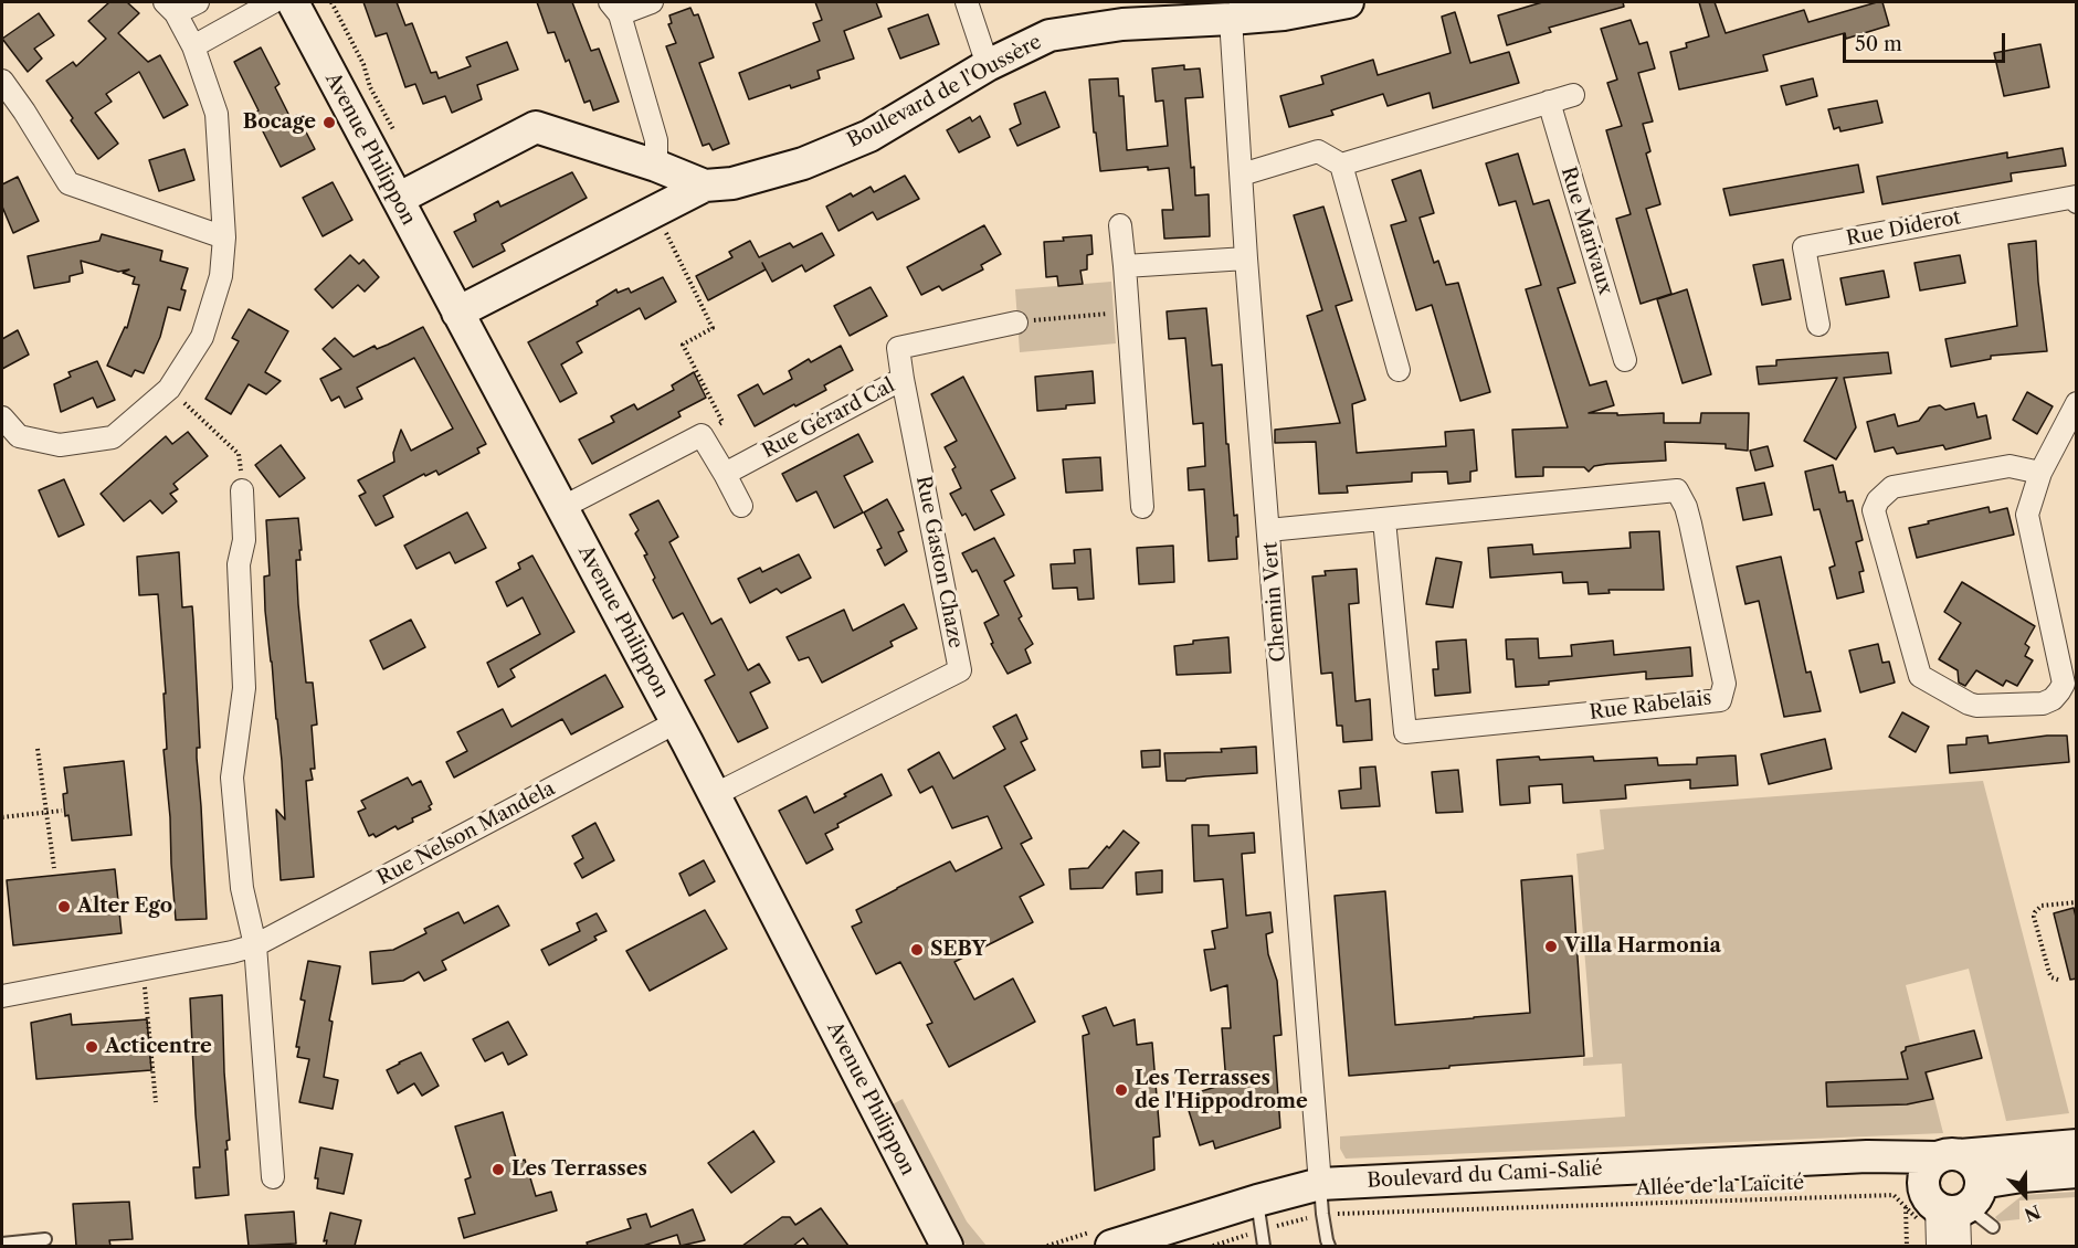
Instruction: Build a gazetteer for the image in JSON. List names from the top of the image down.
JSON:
{
  "streets": {
    "street": [
      "Boulevard de l'Oussère",
      "Avenue Philippon",
      "Rue Diderot",
      "Rue Marivaux",
      "Rue Gérard Cal",
      "Rue Gaston Chaze",
      "Chemin Vert",
      "Rue Rabelais",
      "Rue Nelson Mandela",
      "Boulevard du Cami-Salié"
    ],
    "path": ["Allée de la Laïcité"]
  },
  "crossings": [
    ["Boulevard de l'Oussère", "Avenue Philippon"],
    ["Boulevard de l'Oussère", "Chemin Vert"],
    ["Avenue Philippon", "Rue Gaston Chaze"],
    ["Avenue Philippon", "Rue Nelson Mandela"],
    ["Rue Gérard Cal", "Rue Gaston Chaze"],
    ["Chemin Vert", "Rue Rabelais"],
    ["Chemin Vert", "Boulevard du Cami-Salié"],
    ["Chemin Vert", "Allée de la Laïcité"],
    ["Boulevard du Cami-Salié", "Allée de la Laïcité"]
  ],
  "places": [
    "Bocage",
    "Alter Ego",
    "Villa Harmonia",
    "SEBY",
    "Acticentre",
    "Les Terrasses de l'Hippodrome",
    "Les Terrasses"
  ],
  "scale_bar": "50 m",
  "north": "bottom"
}
